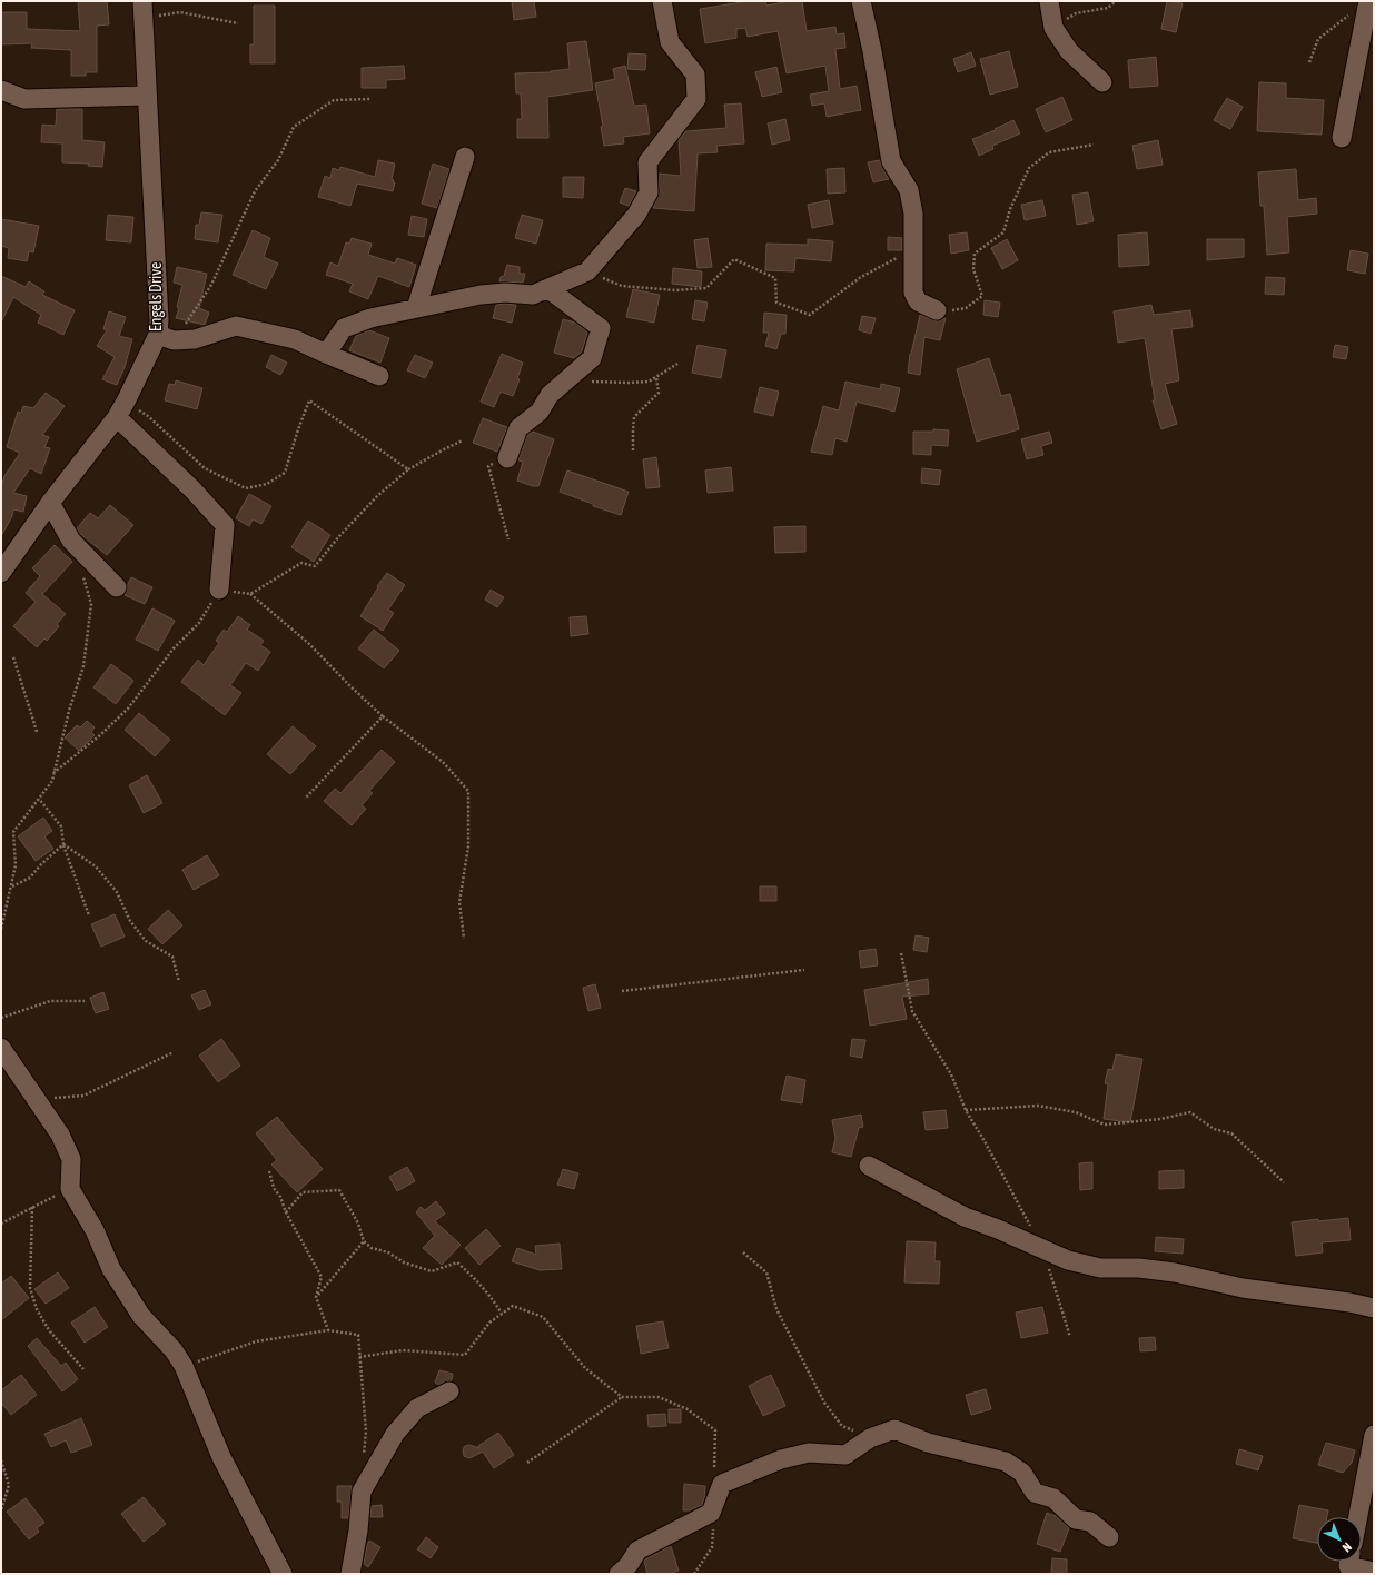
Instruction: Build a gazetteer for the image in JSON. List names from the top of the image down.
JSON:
{
  "streets": {
    "street": ["Engels Drive"]
  },
  "north": "bottom right"
}
